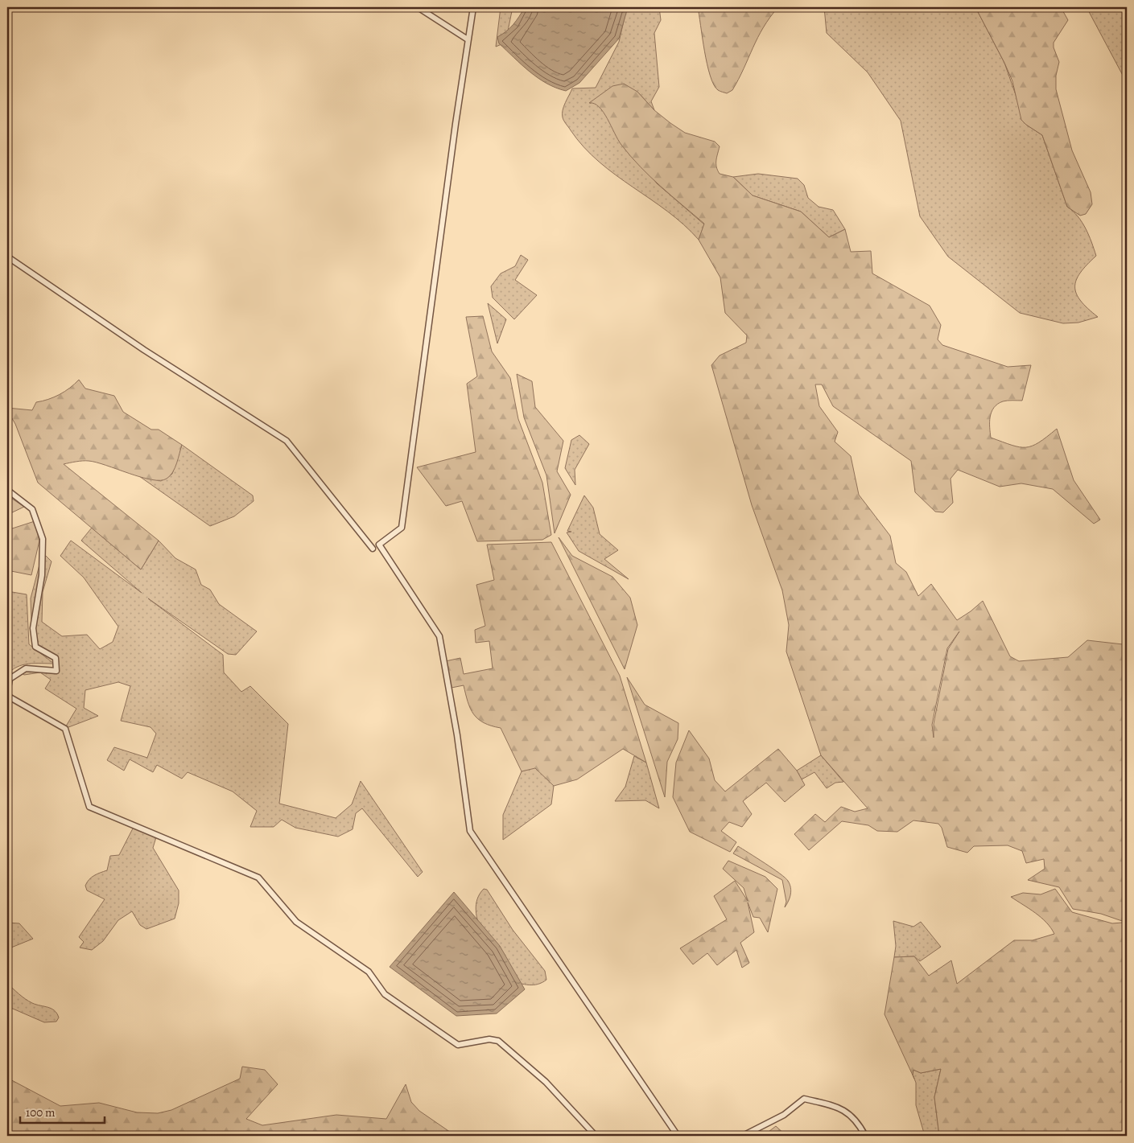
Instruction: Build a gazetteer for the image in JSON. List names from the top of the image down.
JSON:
{
  "scale_bar": "100 m"
}
